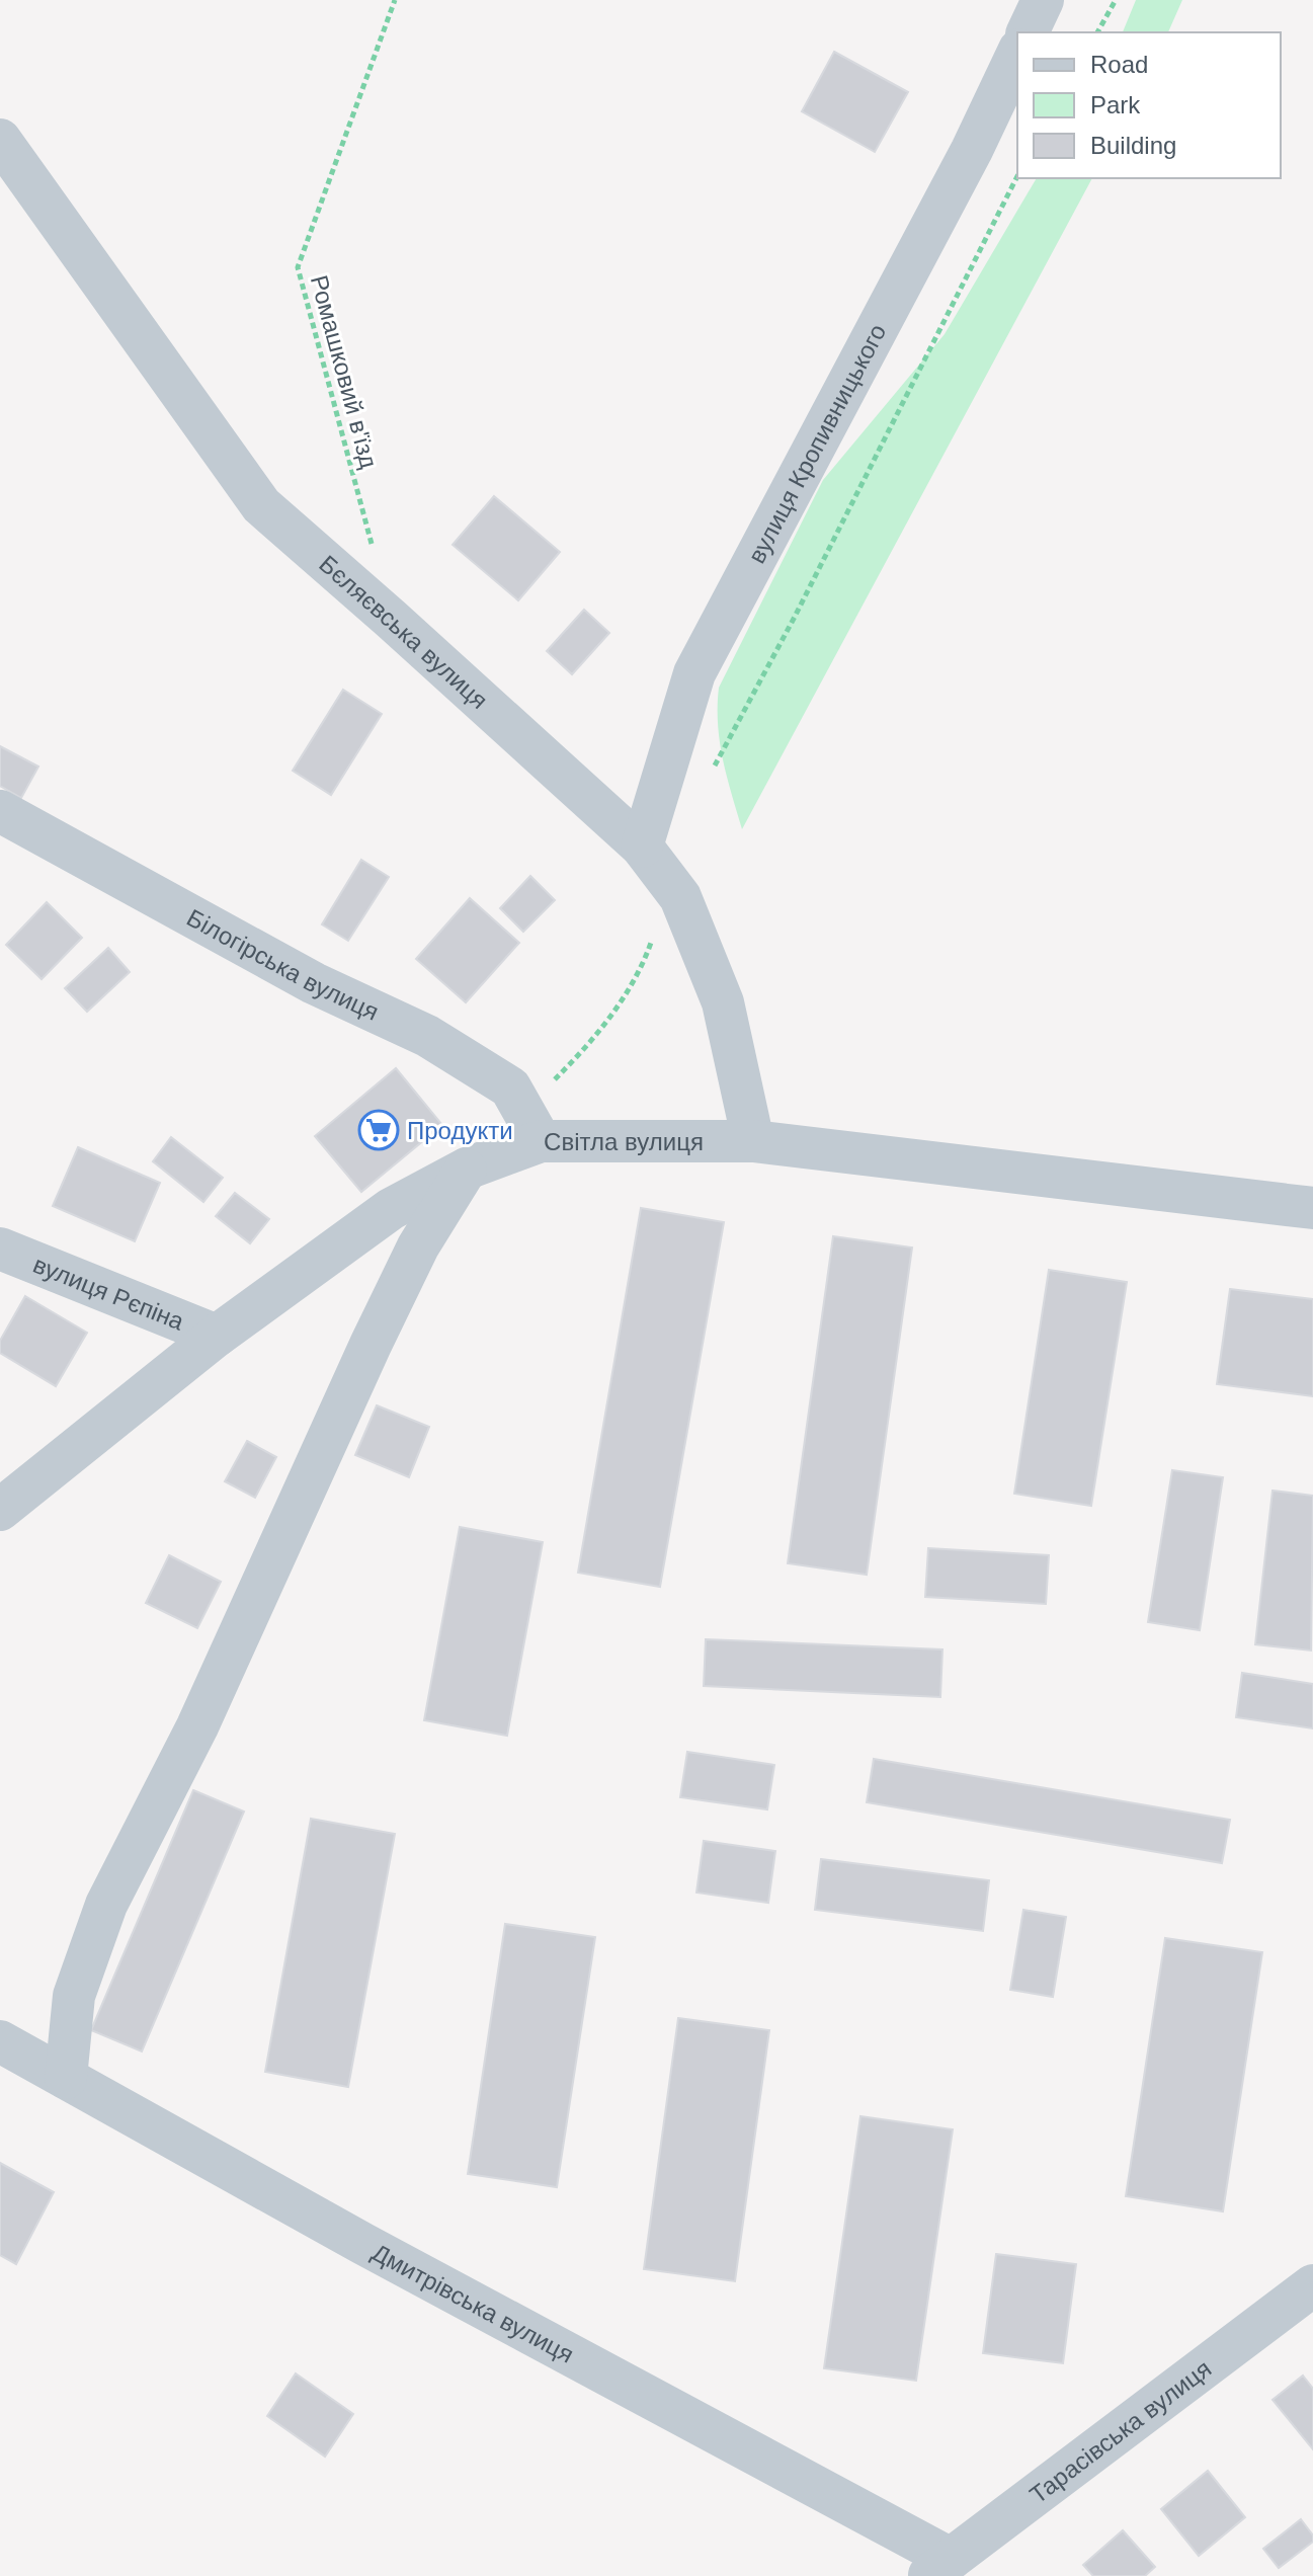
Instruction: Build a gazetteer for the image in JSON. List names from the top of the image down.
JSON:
{
  "streets": {
    "street": [
      "вулиця Кропивницького",
      "Бєляєвська вулиця",
      "Білогірська вулиця",
      "Світла вулиця",
      "вулиця Рєпіна",
      "Дмитрівська вулиця",
      "Тарасівська вулиця"
    ],
    "path": ["Ромашковий в'їзд"]
  },
  "crossings": [
    ["Ромашковий в'їзд", "Бєляєвська вулиця"],
    ["вулиця Кропивницького", "Бєляєвська вулиця"],
    ["Бєляєвська вулиця", "Світла вулиця"],
    ["Білогірська вулиця", "Світла вулиця"],
    ["Світла вулиця", "вулиця Рєпіна"],
    ["Дмитрівська вулиця", "Тарасівська вулиця"]
  ],
  "places": {
    "supermarket": ["Продукти"]
  },
  "legend": ["Road", "Park", "Building"]
}
